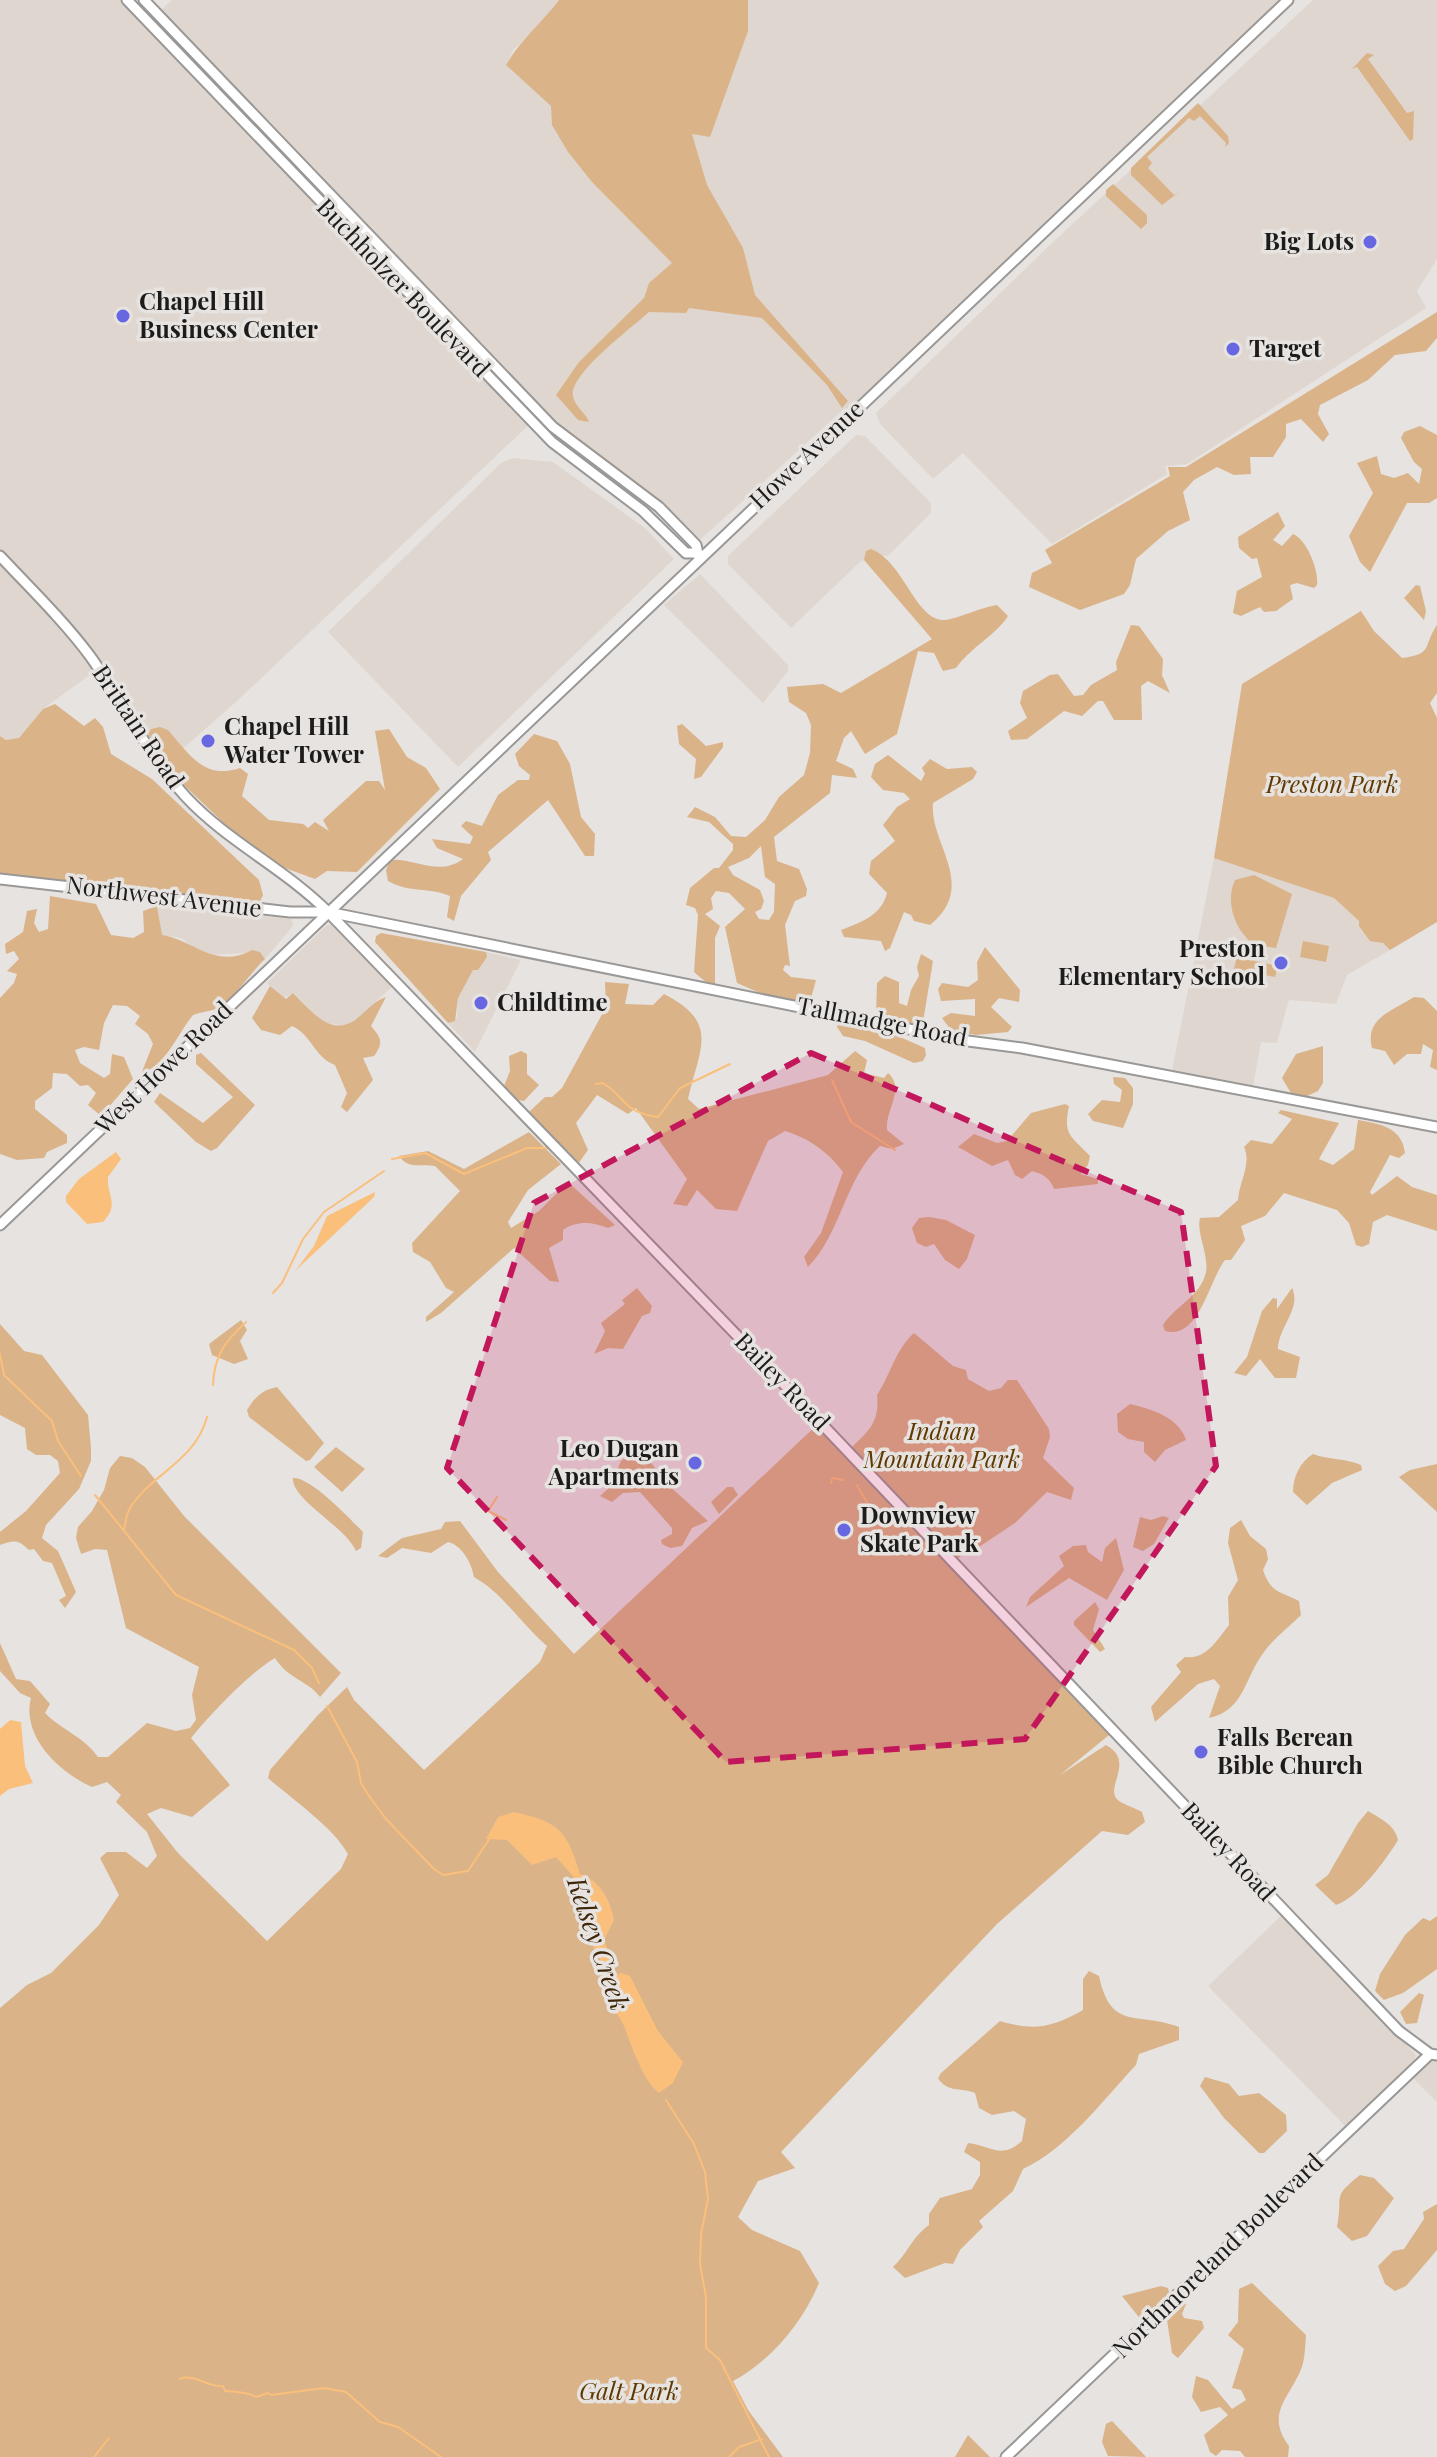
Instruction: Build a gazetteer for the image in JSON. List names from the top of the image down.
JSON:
{
  "streets": {
    "street": [
      "Buchholzer Boulevard",
      "Howe Avenue",
      "Brittain Road",
      "Northwest Avenue",
      "Tallmadge Road",
      "West Howe Road",
      "Bailey Road",
      "Northmoreland Boulevard"
    ]
  },
  "crossings": [
    ["Buchholzer Boulevard", "Howe Avenue"],
    ["Howe Avenue", "Brittain Road"],
    ["Howe Avenue", "Northwest Avenue"],
    ["Howe Avenue", "Tallmadge Road"],
    ["Howe Avenue", "West Howe Road"],
    ["Howe Avenue", "Bailey Road"],
    ["Brittain Road", "Northwest Avenue"],
    ["Brittain Road", "Tallmadge Road"],
    ["Brittain Road", "West Howe Road"],
    ["Brittain Road", "Bailey Road"],
    ["Northwest Avenue", "Tallmadge Road"],
    ["Northwest Avenue", "West Howe Road"],
    ["Northwest Avenue", "Bailey Road"],
    ["Tallmadge Road", "West Howe Road"],
    ["Tallmadge Road", "Bailey Road"],
    ["West Howe Road", "Bailey Road"],
    ["Bailey Road", "Northmoreland Boulevard"]
  ],
  "water": ["Kelsey Creek"],
  "parks": ["Preston Park", "Indian Mountain Park", "Galt Park"],
  "places": [
    "Big Lots",
    "Chapel Hill Business Center",
    "Target",
    "Chapel Hill Water Tower",
    "Preston Elementary School",
    "Childtime",
    "Leo Dugan Apartments",
    "Downview Skate Park",
    "Falls Berean Bible Church"
  ]
}
